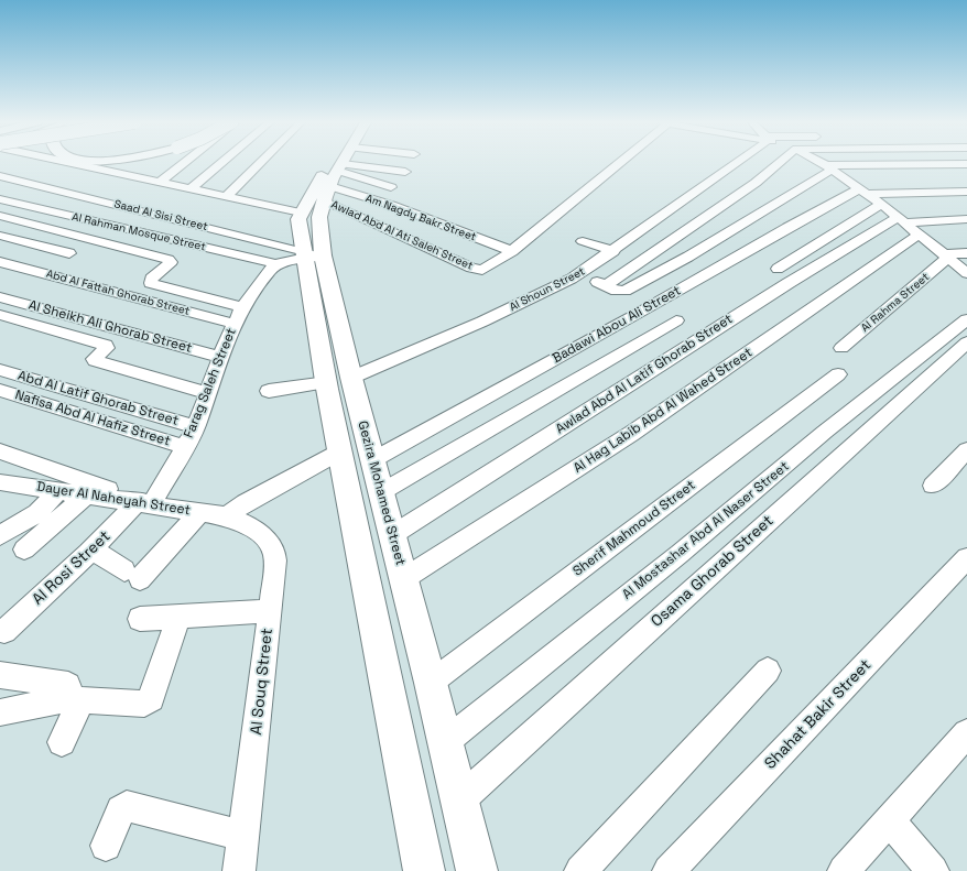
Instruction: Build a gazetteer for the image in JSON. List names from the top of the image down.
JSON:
{
  "streets": {
    "main road": ["Gezira Mohamed Street"],
    "street": [
      "Saad Al Sisi Street",
      "Am Nagdy Bakr Street",
      "Al Rahman Mosque Street",
      "Awlad Abd Al Ati Saleh Street",
      "Al Shoun Street",
      "Abd Al Fattah Ghorab Street",
      "Al Rahma Street",
      "Badawi Abou Ali Street",
      "Al Sheikh Ali Ghorab Street",
      "Awlad Abd Al Latif Ghorab Street",
      "Farag Saleh Street",
      "Abd Al Latif Ghorab Street",
      "Al Hag Labib Abd Al Wahed Street",
      "Nafisa Abd Al Hafiz Street",
      "Dayer Al Naheyah Street",
      "Sherif Mahmoud Street",
      "Al Mostashar Abd Al Naser Street",
      "Al Rosi Street",
      "Osama Ghorab Street",
      "Al Souq Street",
      "Shahat Bakir Street"
    ]
  },
  "crossings": [
    ["Saad Al Sisi Street", "Gezira Mohamed Street"],
    ["Am Nagdy Bakr Street", "Awlad Abd Al Ati Saleh Street"],
    ["Am Nagdy Bakr Street", "Gezira Mohamed Street"],
    ["Al Rahman Mosque Street", "Farag Saleh Street"],
    ["Awlad Abd Al Ati Saleh Street", "Gezira Mohamed Street"],
    ["Al Shoun Street", "Gezira Mohamed Street"],
    ["Abd Al Fattah Ghorab Street", "Farag Saleh Street"],
    ["Badawi Abou Ali Street", "Gezira Mohamed Street"],
    ["Al Sheikh Ali Ghorab Street", "Farag Saleh Street"],
    ["Awlad Abd Al Latif Ghorab Street", "Gezira Mohamed Street"],
    ["Farag Saleh Street", "Abd Al Latif Ghorab Street"],
    ["Farag Saleh Street", "Nafisa Abd Al Hafiz Street"],
    ["Farag Saleh Street", "Dayer Al Naheyah Street"],
    ["Farag Saleh Street", "Al Rosi Street"],
    ["Al Hag Labib Abd Al Wahed Street", "Gezira Mohamed Street"],
    ["Gezira Mohamed Street", "Sherif Mahmoud Street"],
    ["Gezira Mohamed Street", "Al Mostashar Abd Al Naser Street"],
    ["Gezira Mohamed Street", "Osama Ghorab Street"],
    ["Dayer Al Naheyah Street", "Al Rosi Street"],
    ["Dayer Al Naheyah Street", "Al Souq Street"]
  ]
}
